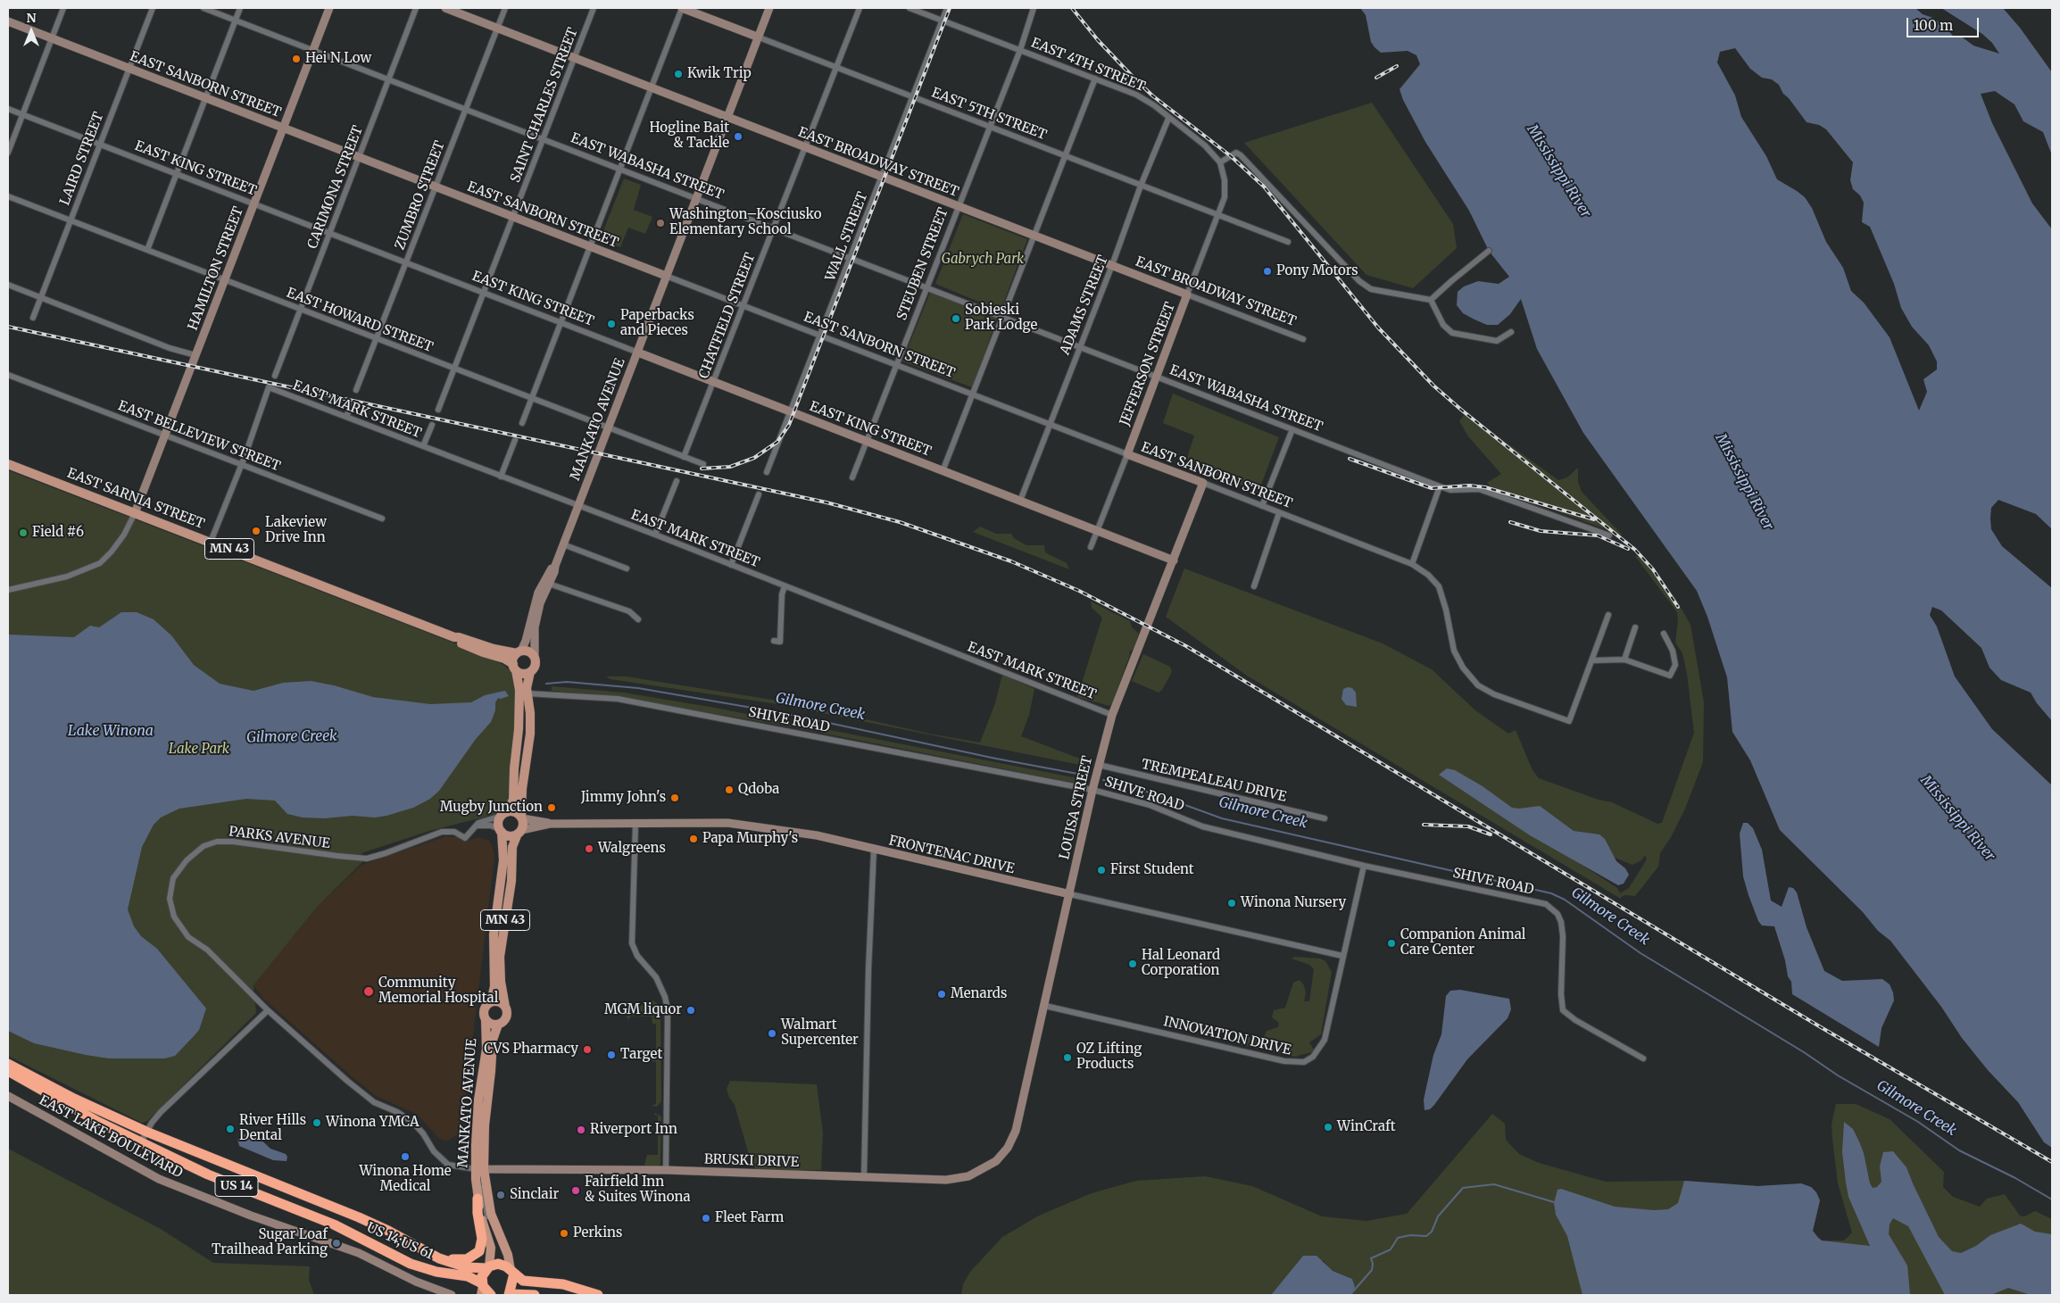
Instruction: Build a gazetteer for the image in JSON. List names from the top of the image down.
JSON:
{
  "streets": {
    "highway": ["US 14", "US 14;US 61"],
    "main road": ["MANKATO AVENUE", "EAST SARNIA STREET", "MN 43"],
    "street": [
      "EAST 4TH STREET",
      "EAST SANBORN STREET",
      "SAINT CHARLES STREET",
      "EAST 5TH STREET",
      "LAIRD STREET",
      "EAST BROADWAY STREET",
      "EAST WABASHA STREET",
      "EAST KING STREET",
      "CARIMONA STREET",
      "ZUMBRO STREET",
      "WALL STREET",
      "STEUBEN STREET",
      "HAMILTON STREET",
      "ADAMS STREET",
      "CHATFIELD STREET",
      "EAST HOWARD STREET",
      "JEFFERSON STREET",
      "EAST MARK STREET",
      "EAST BELLEVIEW STREET",
      "SHIVE ROAD",
      "TREMPEALEAU DRIVE",
      "LOUISA STREET",
      "PARKS AVENUE",
      "FRONTENAC DRIVE",
      "INNOVATION DRIVE",
      "EAST LAKE BOULEVARD",
      "BRUSKI DRIVE"
    ]
  },
  "crossings": [
    ["EAST 4TH STREET", "WALL STREET"],
    ["EAST 4TH STREET", "STEUBEN STREET"],
    ["EAST 4TH STREET", "ADAMS STREET"],
    ["EAST 4TH STREET", "JEFFERSON STREET"],
    ["EAST SANBORN STREET", "SAINT CHARLES STREET"],
    ["EAST SANBORN STREET", "LAIRD STREET"],
    ["EAST SANBORN STREET", "CARIMONA STREET"],
    ["EAST SANBORN STREET", "ZUMBRO STREET"],
    ["EAST SANBORN STREET", "WALL STREET"],
    ["EAST SANBORN STREET", "STEUBEN STREET"],
    ["EAST SANBORN STREET", "HAMILTON STREET"],
    ["EAST SANBORN STREET", "ADAMS STREET"],
    ["EAST SANBORN STREET", "CHATFIELD STREET"],
    ["EAST SANBORN STREET", "JEFFERSON STREET"],
    ["EAST SANBORN STREET", "MANKATO AVENUE"],
    ["EAST SANBORN STREET", "LOUISA STREET"],
    ["SAINT CHARLES STREET", "EAST BROADWAY STREET"],
    ["SAINT CHARLES STREET", "EAST WABASHA STREET"],
    ["SAINT CHARLES STREET", "EAST KING STREET"],
    ["SAINT CHARLES STREET", "EAST HOWARD STREET"],
    ["EAST 5TH STREET", "WALL STREET"],
    ["EAST 5TH STREET", "STEUBEN STREET"],
    ["EAST 5TH STREET", "ADAMS STREET"],
    ["EAST 5TH STREET", "CHATFIELD STREET"],
    ["EAST 5TH STREET", "JEFFERSON STREET"],
    ["EAST 5TH STREET", "MANKATO AVENUE"],
    ["LAIRD STREET", "EAST KING STREET"],
    ["LAIRD STREET", "EAST HOWARD STREET"],
    ["EAST BROADWAY STREET", "ZUMBRO STREET"],
    ["EAST BROADWAY STREET", "WALL STREET"],
    ["EAST BROADWAY STREET", "STEUBEN STREET"],
    ["EAST BROADWAY STREET", "ADAMS STREET"],
    ["EAST BROADWAY STREET", "CHATFIELD STREET"],
    ["EAST BROADWAY STREET", "JEFFERSON STREET"],
    ["EAST BROADWAY STREET", "MANKATO AVENUE"],
    ["EAST WABASHA STREET", "CARIMONA STREET"],
    ["EAST WABASHA STREET", "ZUMBRO STREET"],
    ["EAST WABASHA STREET", "WALL STREET"],
    ["EAST WABASHA STREET", "STEUBEN STREET"],
    ["EAST WABASHA STREET", "HAMILTON STREET"],
    ["EAST WABASHA STREET", "ADAMS STREET"],
    ["EAST WABASHA STREET", "CHATFIELD STREET"],
    ["EAST WABASHA STREET", "JEFFERSON STREET"],
    ["EAST WABASHA STREET", "MANKATO AVENUE"],
    ["EAST KING STREET", "CARIMONA STREET"],
    ["EAST KING STREET", "ZUMBRO STREET"],
    ["EAST KING STREET", "WALL STREET"],
    ["EAST KING STREET", "STEUBEN STREET"],
    ["EAST KING STREET", "HAMILTON STREET"],
    ["EAST KING STREET", "ADAMS STREET"],
    ["EAST KING STREET", "CHATFIELD STREET"],
    ["EAST KING STREET", "JEFFERSON STREET"],
    ["EAST KING STREET", "MANKATO AVENUE"],
    ["EAST KING STREET", "LOUISA STREET"],
    ["CARIMONA STREET", "EAST HOWARD STREET"],
    ["ZUMBRO STREET", "EAST HOWARD STREET"],
    ["HAMILTON STREET", "EAST HOWARD STREET"],
    ["HAMILTON STREET", "EAST BELLEVIEW STREET"],
    ["HAMILTON STREET", "EAST SARNIA STREET"],
    ["CHATFIELD STREET", "EAST HOWARD STREET"],
    ["EAST HOWARD STREET", "MANKATO AVENUE"],
    ["EAST MARK STREET", "MANKATO AVENUE"],
    ["EAST MARK STREET", "EAST BELLEVIEW STREET"],
    ["EAST MARK STREET", "LOUISA STREET"],
    ["MANKATO AVENUE", "EAST SARNIA STREET"],
    ["MANKATO AVENUE", "MN 43"],
    ["MANKATO AVENUE", "SHIVE ROAD"],
    ["MANKATO AVENUE", "PARKS AVENUE"],
    ["MANKATO AVENUE", "FRONTENAC DRIVE"],
    ["MANKATO AVENUE", "BRUSKI DRIVE"],
    ["MANKATO AVENUE", "US 14;US 61"],
    ["EAST SARNIA STREET", "MN 43"],
    ["SHIVE ROAD", "LOUISA STREET"],
    ["SHIVE ROAD", "INNOVATION DRIVE"],
    ["TREMPEALEAU DRIVE", "LOUISA STREET"],
    ["LOUISA STREET", "FRONTENAC DRIVE"],
    ["LOUISA STREET", "INNOVATION DRIVE"],
    ["LOUISA STREET", "BRUSKI DRIVE"],
    ["PARKS AVENUE", "FRONTENAC DRIVE"],
    ["PARKS AVENUE", "BRUSKI DRIVE"],
    ["FRONTENAC DRIVE", "INNOVATION DRIVE"],
    ["US 14", "US 14;US 61"]
  ],
  "water": ["Mississippi River", "Gilmore Creek", "Lake Winona"],
  "parks": ["Gabrych Park", "Lake Park"],
  "places": [
    "Hei N Low",
    "Kwik Trip",
    "Hogline Bait & Tackle",
    "Washington–Kosciusko Elementary School",
    "Pony Motors",
    "Sobieski Park Lodge",
    "Paperbacks and Pieces",
    "Lakeview Drive Inn",
    "Field #6",
    "Qdoba",
    "Jimmy John's",
    "Mugby Junction",
    "Papa Murphy's",
    "Walgreens",
    "First Student",
    "Winona Nursery",
    "Companion Animal Care Center",
    "Hal Leonard Corporation",
    "Community Memorial Hospital",
    "Menards",
    "MGM liquor",
    "Walmart Supercenter",
    "CVS Pharmacy",
    "Target",
    "OZ Lifting Products",
    "Winona YMCA",
    "WinCraft",
    "River Hills Dental",
    "Riverport Inn",
    "Winona Home Medical",
    "Fairfield Inn & Suites Winona",
    "Sinclair",
    "Fleet Farm",
    "Perkins",
    "Sugar Loaf Trailhead Parking"
  ],
  "scale_bar": "100 m",
  "north": "top"
}
